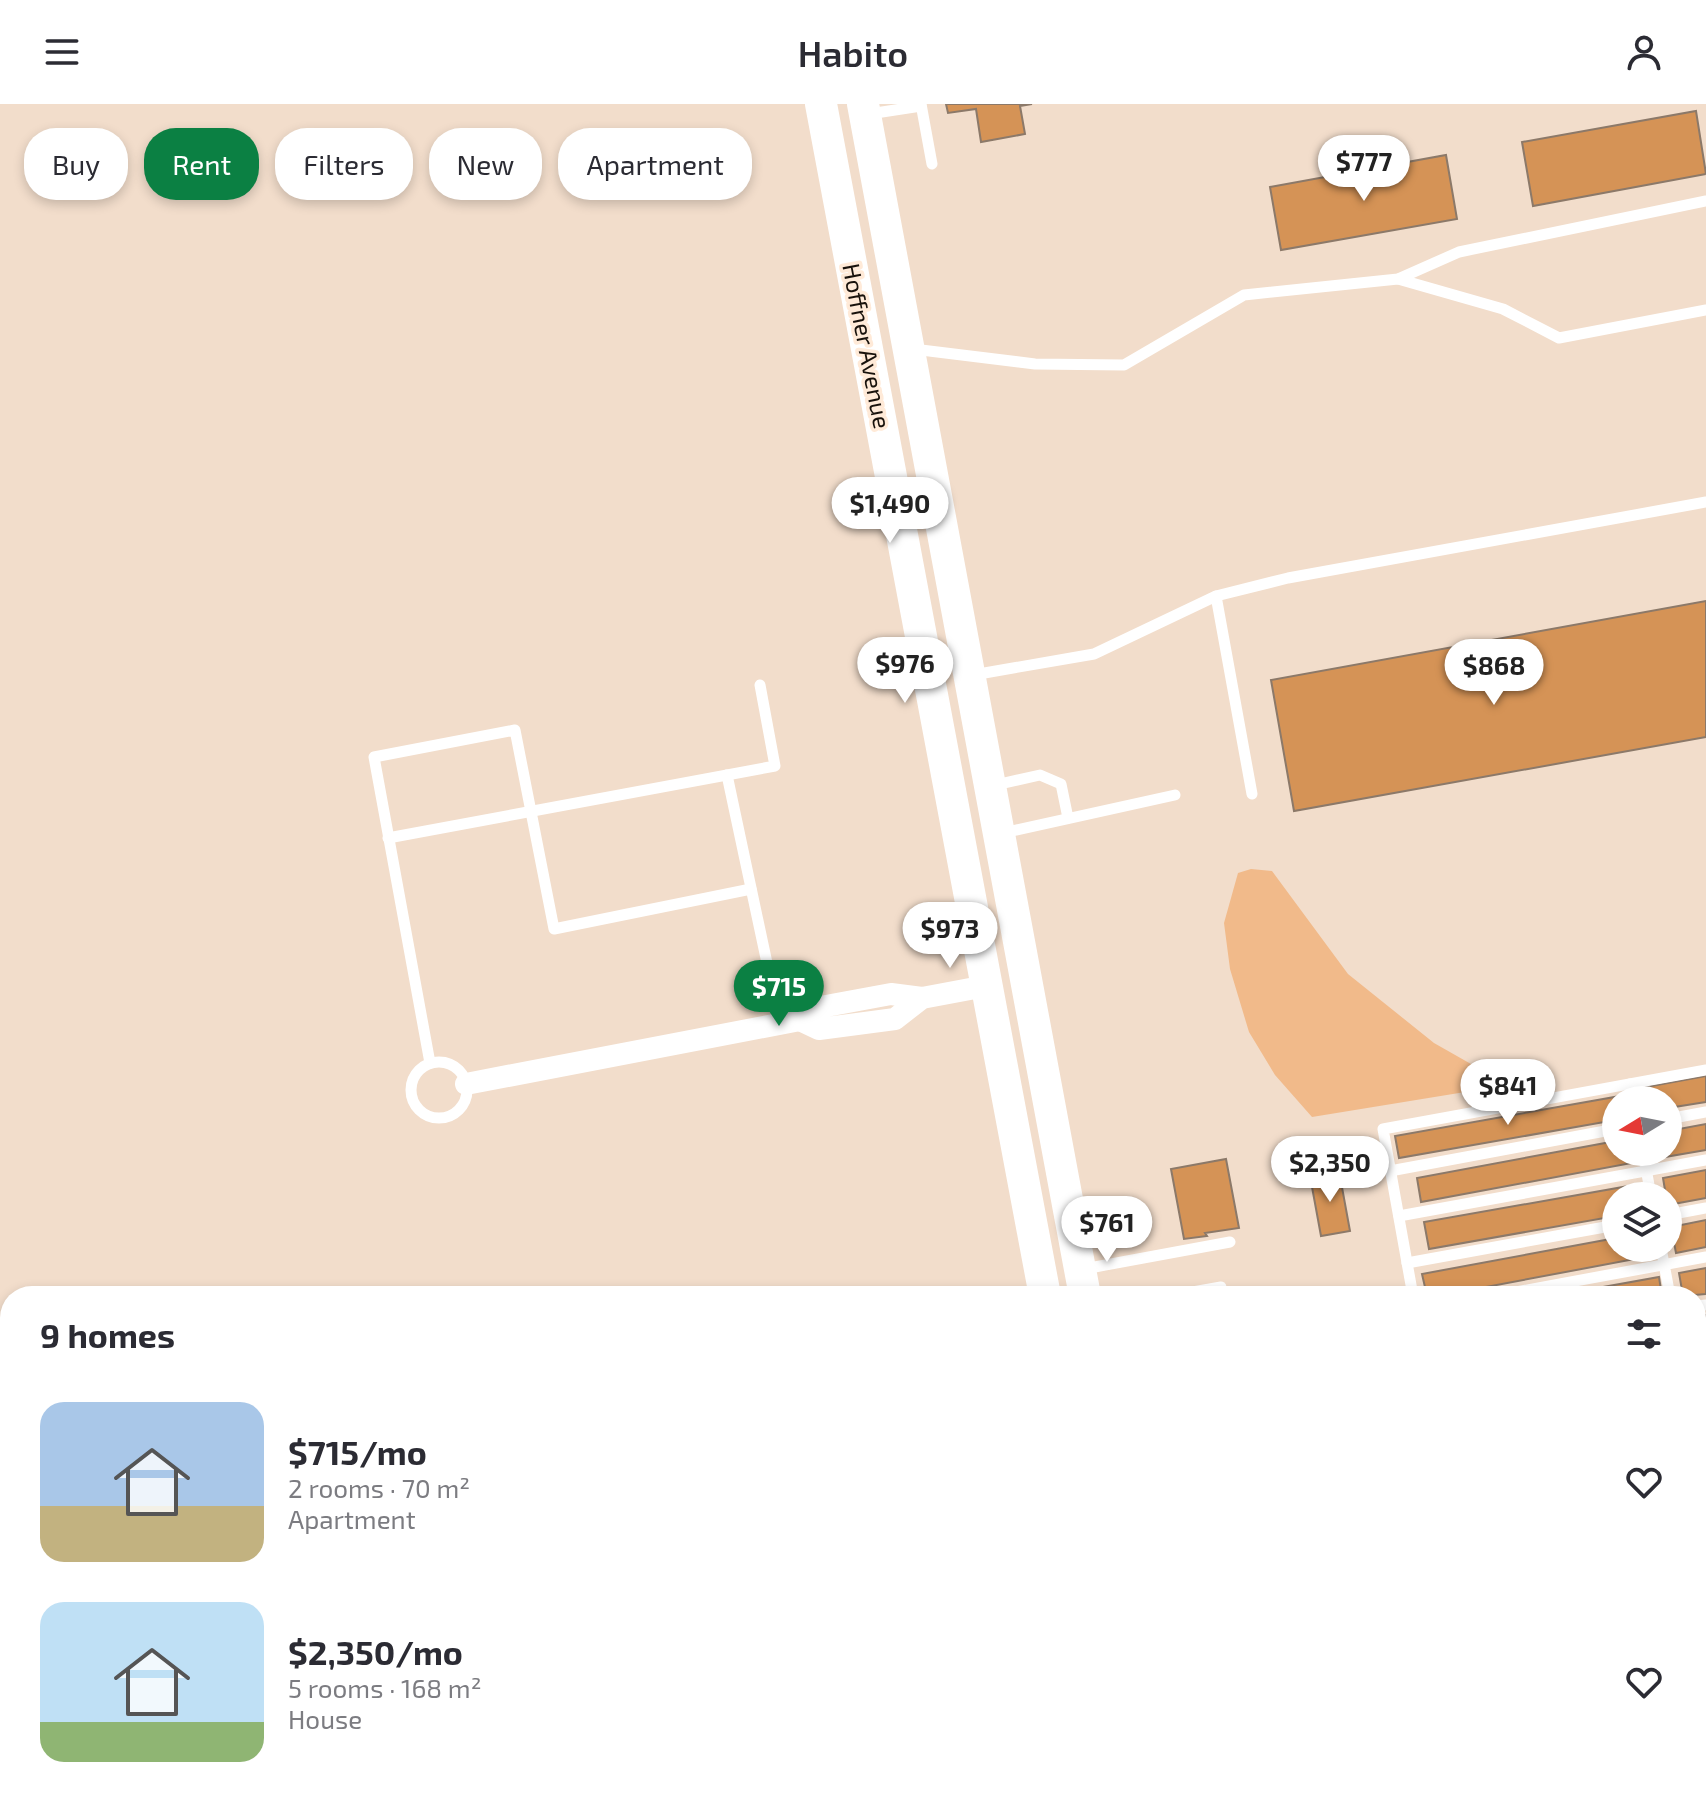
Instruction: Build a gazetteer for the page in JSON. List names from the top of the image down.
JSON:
{
  "streets": {
    "main road": ["Hoffner Avenue"]
  },
  "north": "left",
  "page": {
    "header": "Habito",
    "chip": [
      "Buy",
      "Rent",
      "Filters",
      "New",
      "Apartment"
    ],
    "price": [
      "$777",
      "$1,490",
      "$976",
      "$868",
      "$973",
      "$715",
      "$841",
      "$2,350",
      "$761"
    ],
    "heading": "9 homes",
    "list": [
      {
        "name": "$715/mo",
        "note": "2 rooms · 70 m² · Apartment"
      },
      {
        "name": "$2,350/mo",
        "note": "5 rooms · 168 m² · House"
      }
    ]
  }
}
